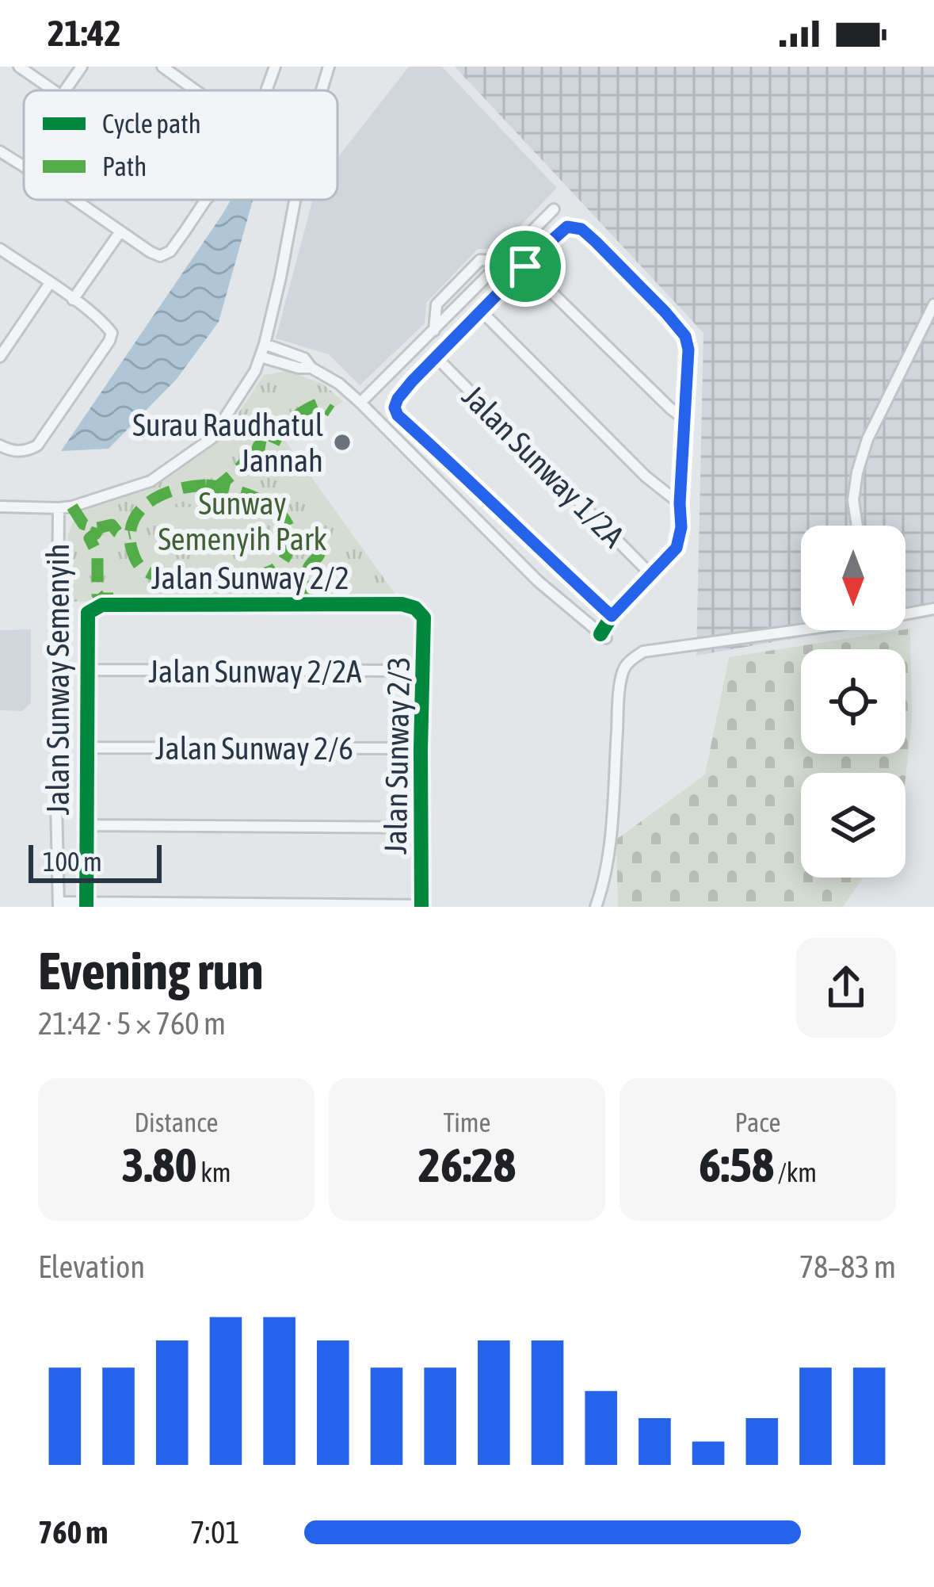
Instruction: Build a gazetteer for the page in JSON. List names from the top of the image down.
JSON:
{
  "streets": {
    "street": [
      "Jalan Sunway 1/2A",
      "Jalan Sunway 2/2",
      "Jalan Sunway 2/2A",
      "Jalan Sunway Semenyih",
      "Jalan Sunway 2/6",
      "Jalan Sunway 2/3"
    ]
  },
  "crossings": [
    ["Jalan Sunway 2/2", "Jalan Sunway 2/2A"],
    ["Jalan Sunway 2/2", "Jalan Sunway 2/3"],
    ["Jalan Sunway 2/2A", "Jalan Sunway 2/3"],
    ["Jalan Sunway 2/6", "Jalan Sunway 2/3"]
  ],
  "parks": ["Sunway Semenyih Park"],
  "places": ["Surau Raudhatul Jannah"],
  "legend": ["Cycle path", "Path"],
  "scale_bar": "100 m",
  "north": "bottom",
  "page": {
    "status": "21:42",
    "scale": "100 m",
    "heading": ["Evening run", "21:42 · 5 × 760 m"],
    "stats": [
      ["Distance", "3.80 km"],
      ["Time", "26:28"],
      ["Pace", "6:58 /km"]
    ],
    "chart": ["Elevation", "78–83 m"],
    "list": [
      {
        "name": "760 m",
        "note": "7:01"
      }
    ]
  }
}
